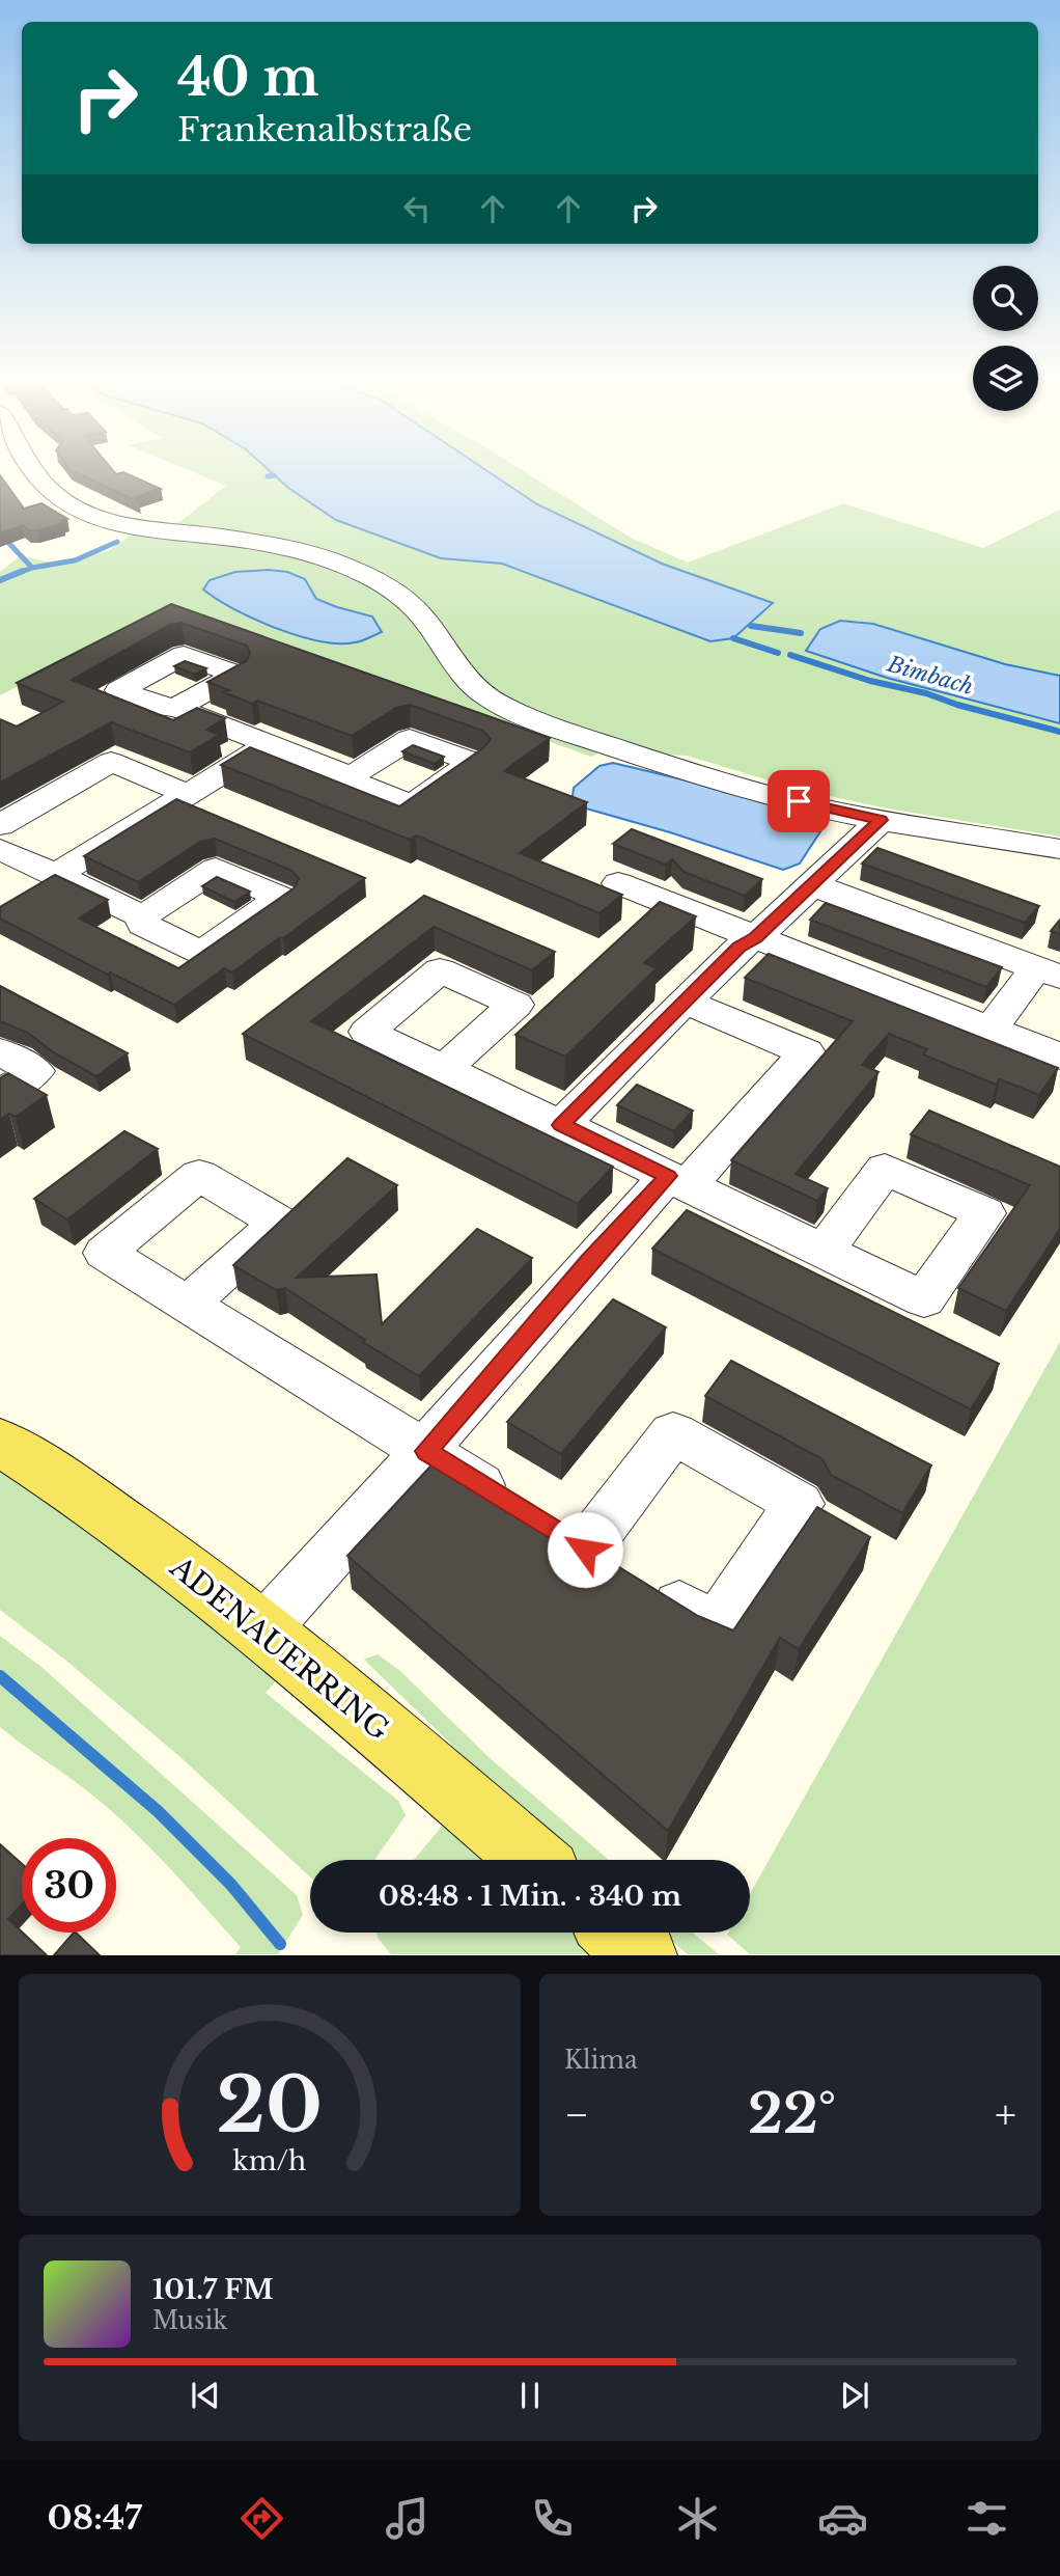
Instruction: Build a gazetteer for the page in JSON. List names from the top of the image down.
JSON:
{
  "streets": {
    "main road": ["ADENAUERRING"]
  },
  "water": ["Bimbach"],
  "page": {
    "turn": ["40 m", "Frankenalbstraße"],
    "limit": "30",
    "trip": "08:48 · 1 Min. · 340 m",
    "tile": "Klima",
    "heat": ["−", "22°", "+"],
    "song": ["101.7 FM", "Musik"],
    "tabs": "08:47",
    "gauge": ["20", "km/h"]
  }
}
